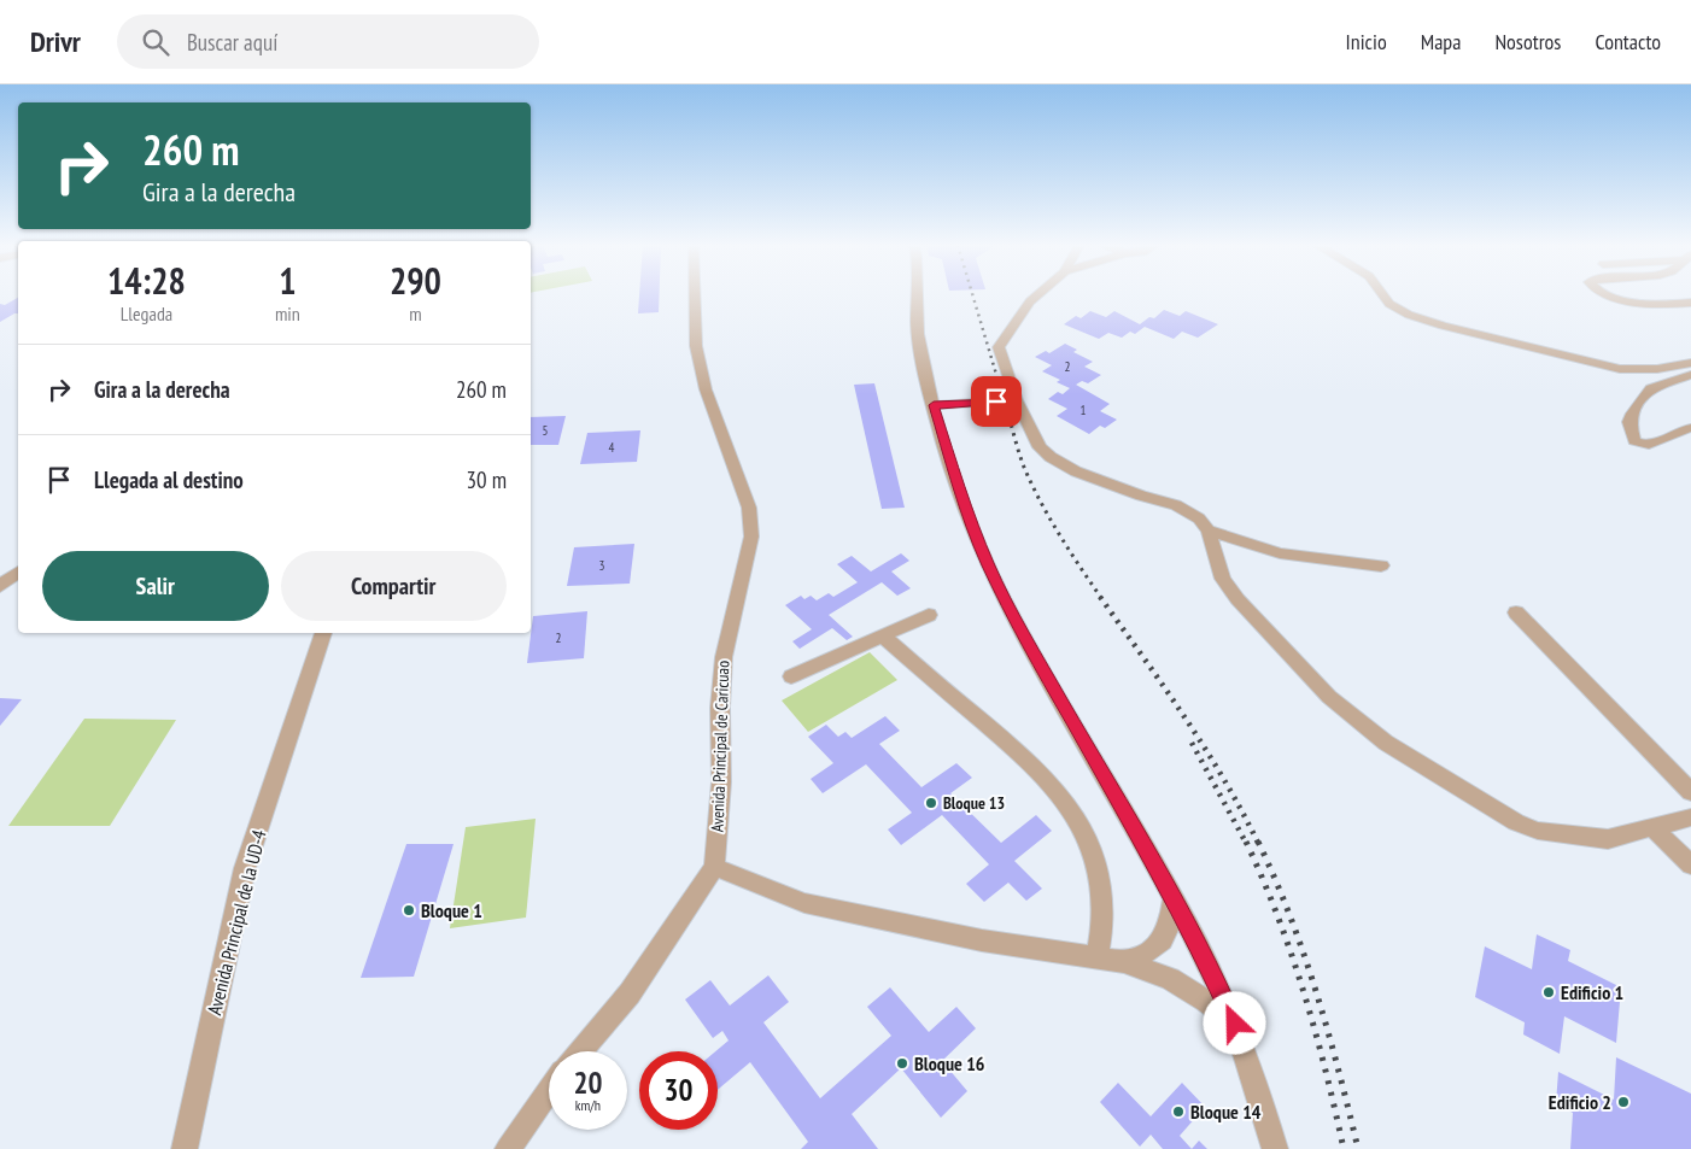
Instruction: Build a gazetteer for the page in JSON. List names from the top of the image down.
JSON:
{
  "streets": {
    "street": ["Avenida Principal de Caricuao", "Avenida Principal de la UD-4"]
  },
  "places": [
    "Bloque 13",
    "Bloque 1",
    "Edificio 1",
    "Bloque 16",
    "Edificio 2",
    "Bloque 14"
  ],
  "house_numbers": [
    "2",
    "1",
    "5",
    "4",
    "3",
    "2"
  ],
  "page": {
    "header": "Drivr",
    "search": "Buscar aquí",
    "nav": [
      "Inicio",
      "Mapa",
      "Nosotros",
      "Contacto"
    ],
    "turn": ["260 m", "Gira a la derecha"],
    "eta": [
      "14:28",
      "Llegada",
      "1",
      "min",
      "290",
      "m"
    ],
    "list": [
      {
        "name": "Gira a la derecha",
        "value": "260 m"
      },
      {
        "name": "Llegada al destino",
        "value": "30 m"
      }
    ],
    "buttons": ["Salir", "Compartir"],
    "speed": "20 km/h",
    "limit": "30"
  }
}
